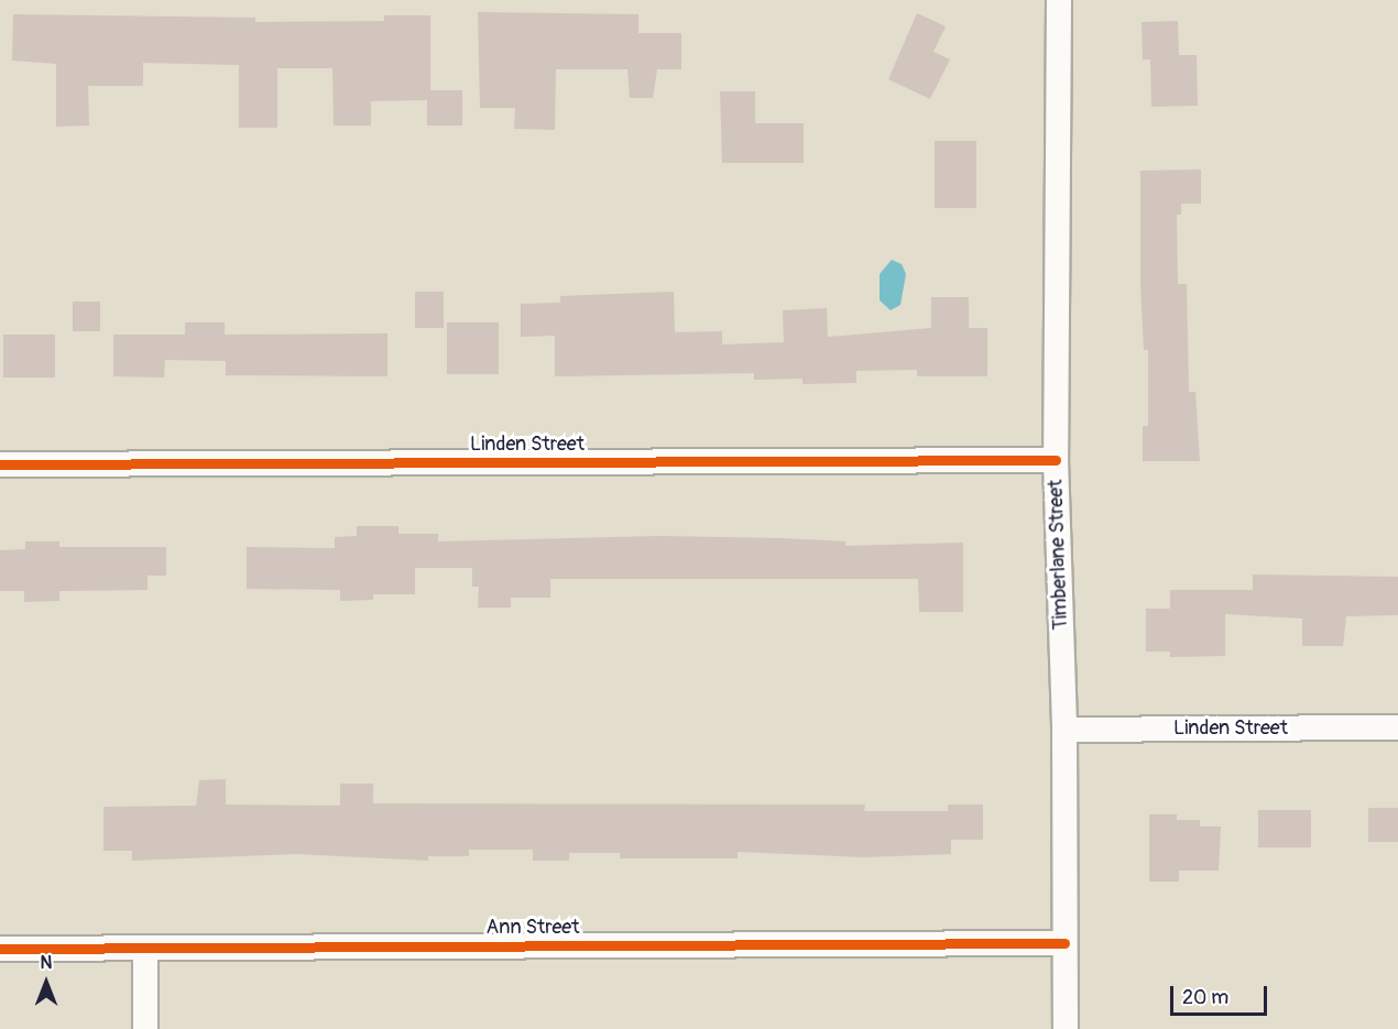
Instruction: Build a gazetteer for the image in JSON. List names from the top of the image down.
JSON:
{
  "streets": {
    "street": ["Linden Street", "Timberlane Street", "Ann Street"]
  },
  "crossings": [
    ["Linden Street", "Timberlane Street"],
    ["Timberlane Street", "Ann Street"]
  ],
  "scale_bar": "20 m",
  "north": "top"
}
